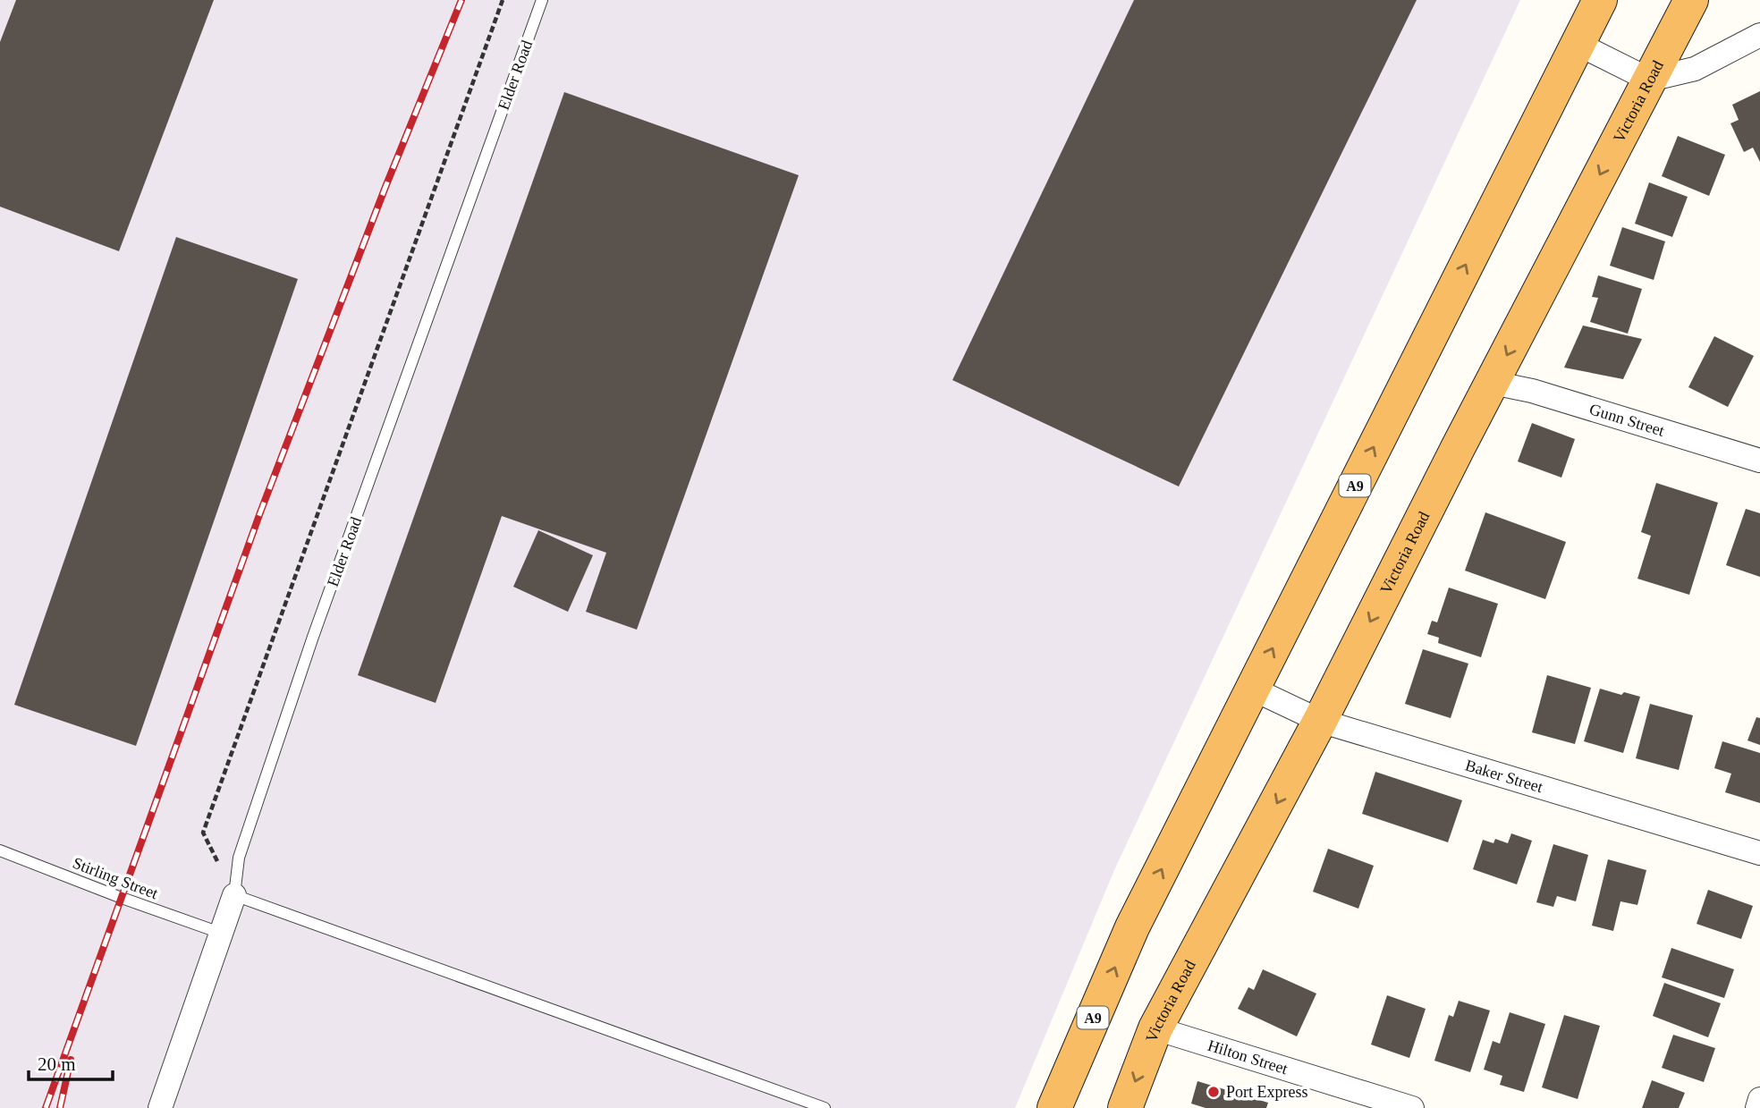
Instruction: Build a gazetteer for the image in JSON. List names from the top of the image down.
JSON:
{
  "streets": {
    "highway": ["Victoria Road", "A9"],
    "street": [
      "Elder Road",
      "Gunn Street",
      "Baker Street",
      "Hilton Street"
    ],
    "lane": ["Stirling Street"]
  },
  "crossings": [
    ["Elder Road", "Stirling Street"],
    ["Victoria Road", "Gunn Street"],
    ["Victoria Road", "Baker Street"],
    ["Victoria Road", "Hilton Street"],
    ["A9", "Baker Street"]
  ],
  "places": ["Port Express"],
  "scale_bar": "20 m"
}
